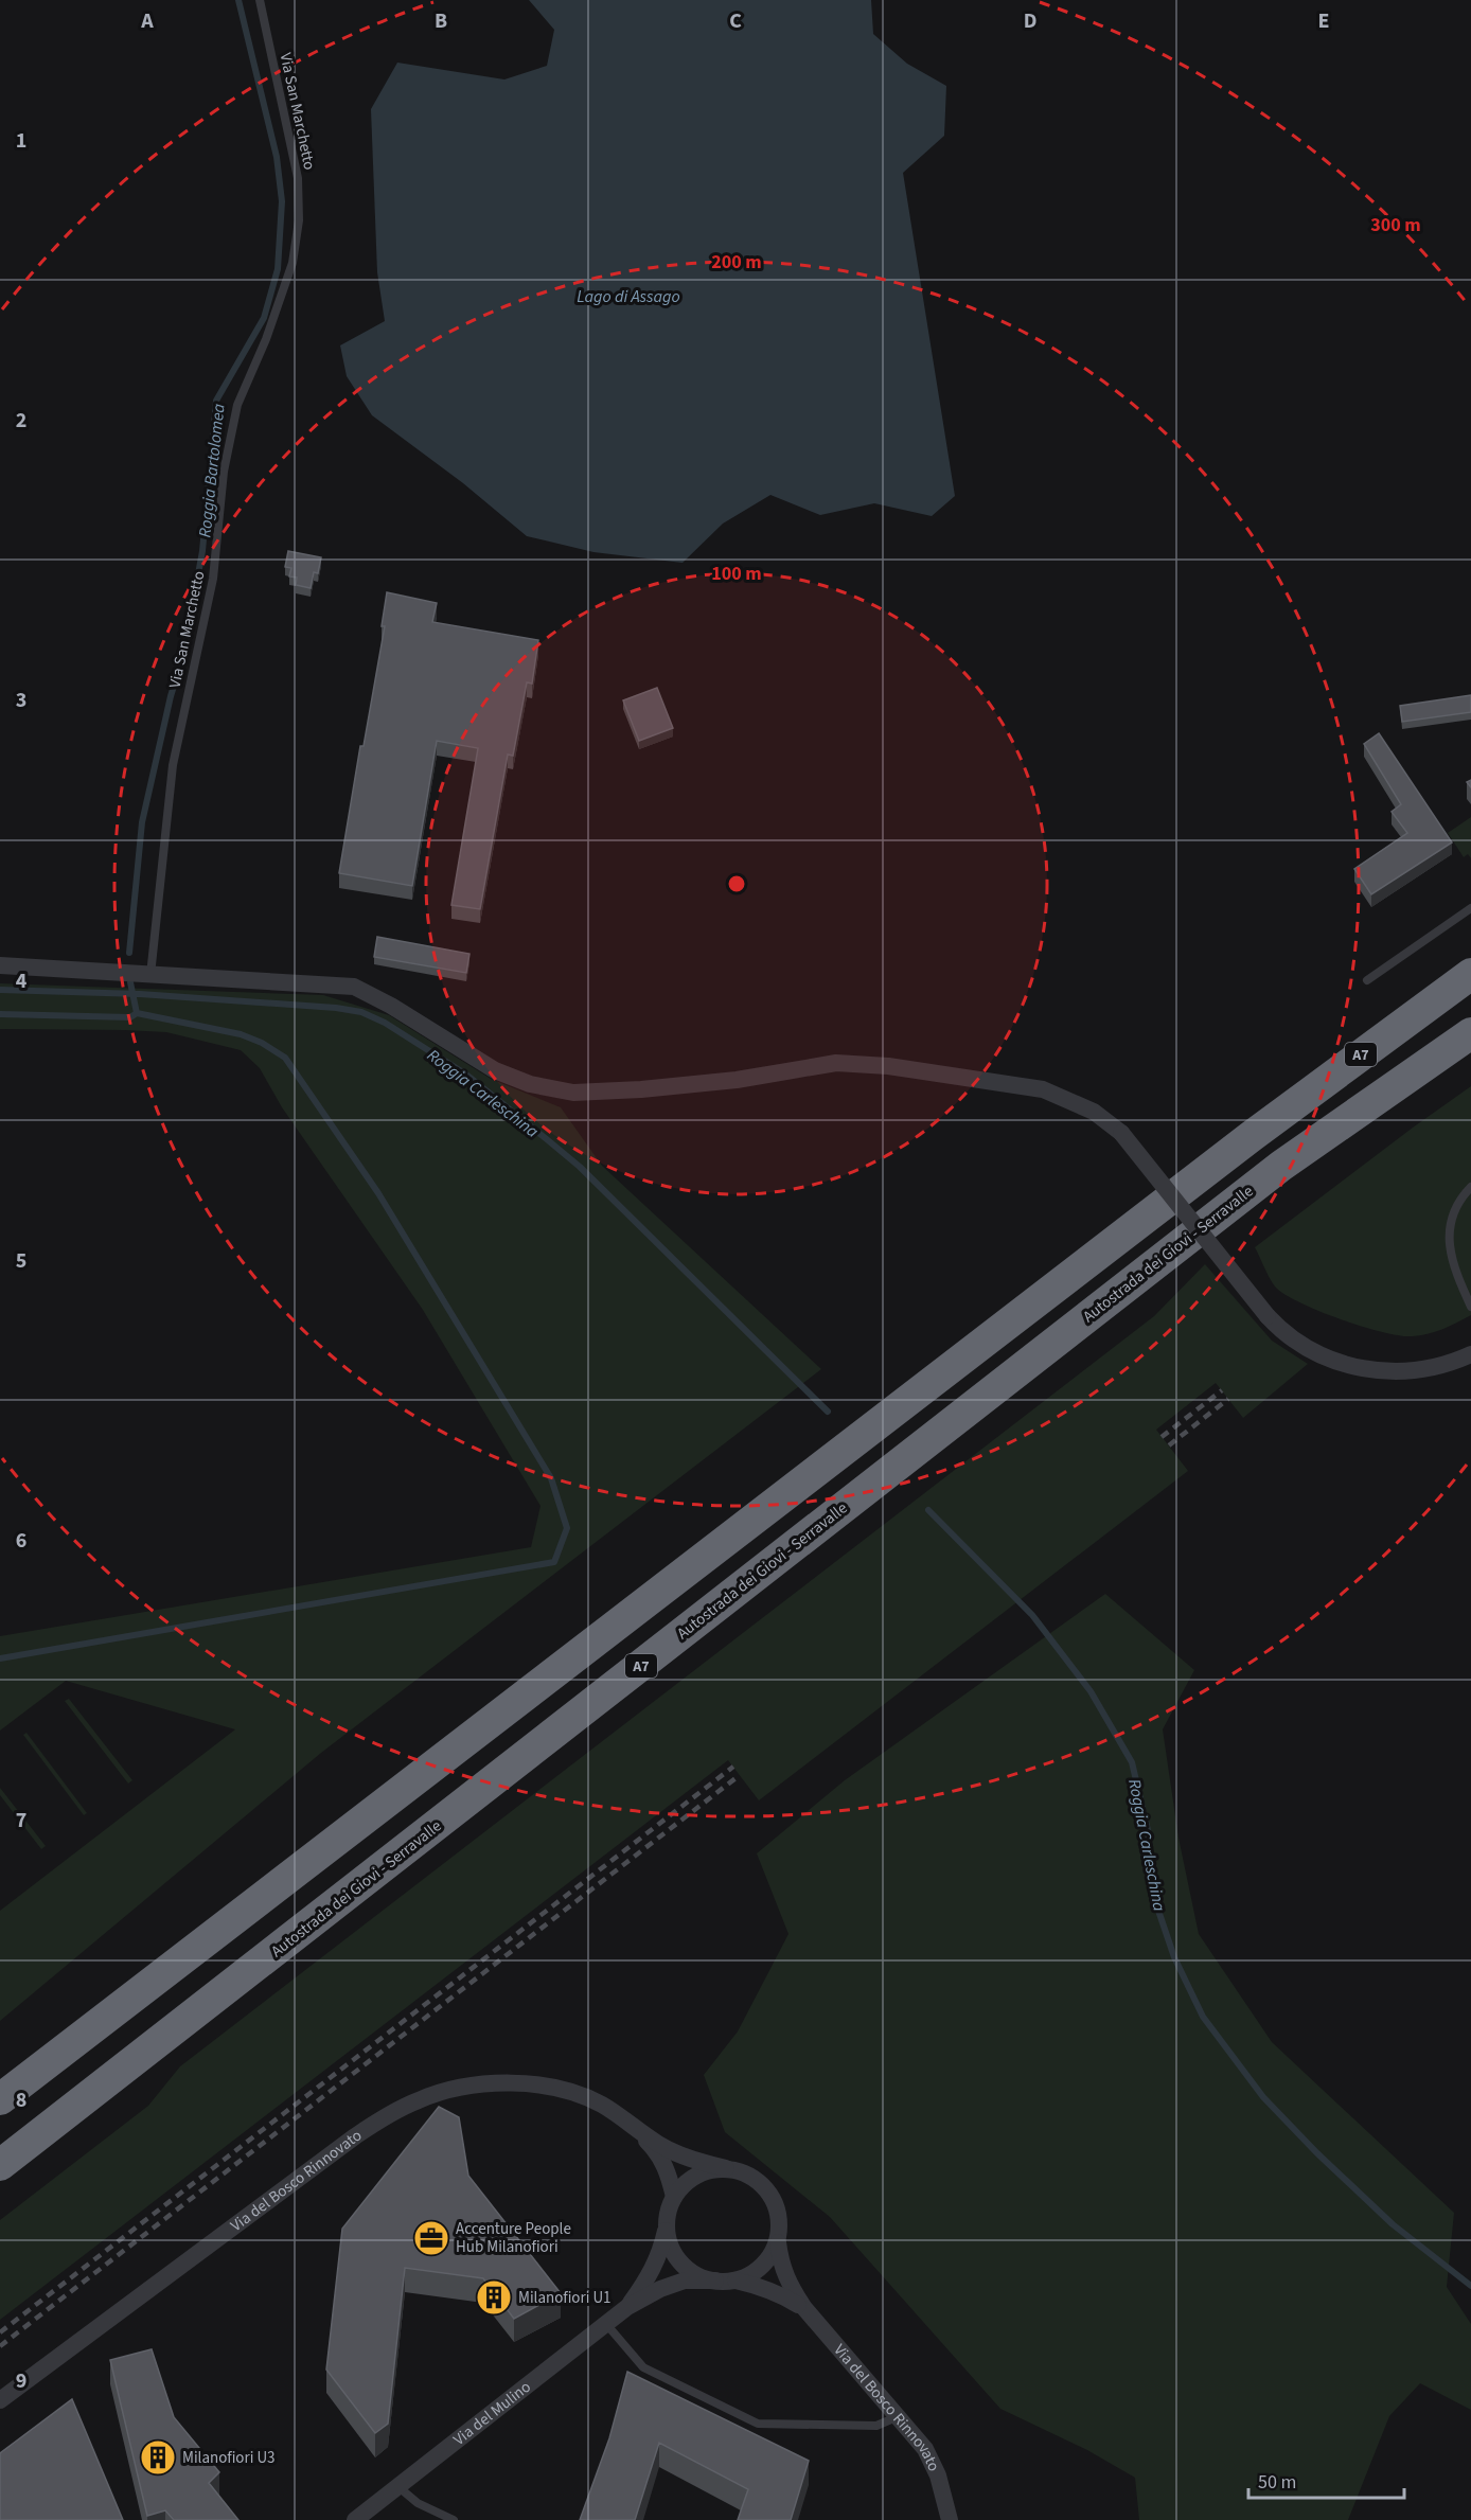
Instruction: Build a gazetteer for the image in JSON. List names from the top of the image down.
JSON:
{
  "streets": {
    "highway": ["A7", "Autostrada dei Giovi - Serravalle"],
    "street": ["Via del Bosco Rinnovato", "Via del Mulino"],
    "lane": ["Via San Marchetto"]
  },
  "crossings": [
    ["Via del Bosco Rinnovato", "Via del Mulino"]
  ],
  "water": ["Lago di Assago", "Roggia Bartolomea", "Roggia Carleschina"],
  "places": {
    "office": ["Accenture People Hub Milanofiori"],
    "building": ["Milanofiori U1", "Milanofiori U3"]
  },
  "scale_bar": "50 m",
  "grid": {
    "columns": [
      "A",
      "B",
      "C",
      "D",
      "E"
    ],
    "rows": [
      "1",
      "2",
      "3",
      "4",
      "5",
      "6",
      "7",
      "8",
      "9"
    ]
  },
  "rings": ["300 m", "200 m", "100 m"]
}
